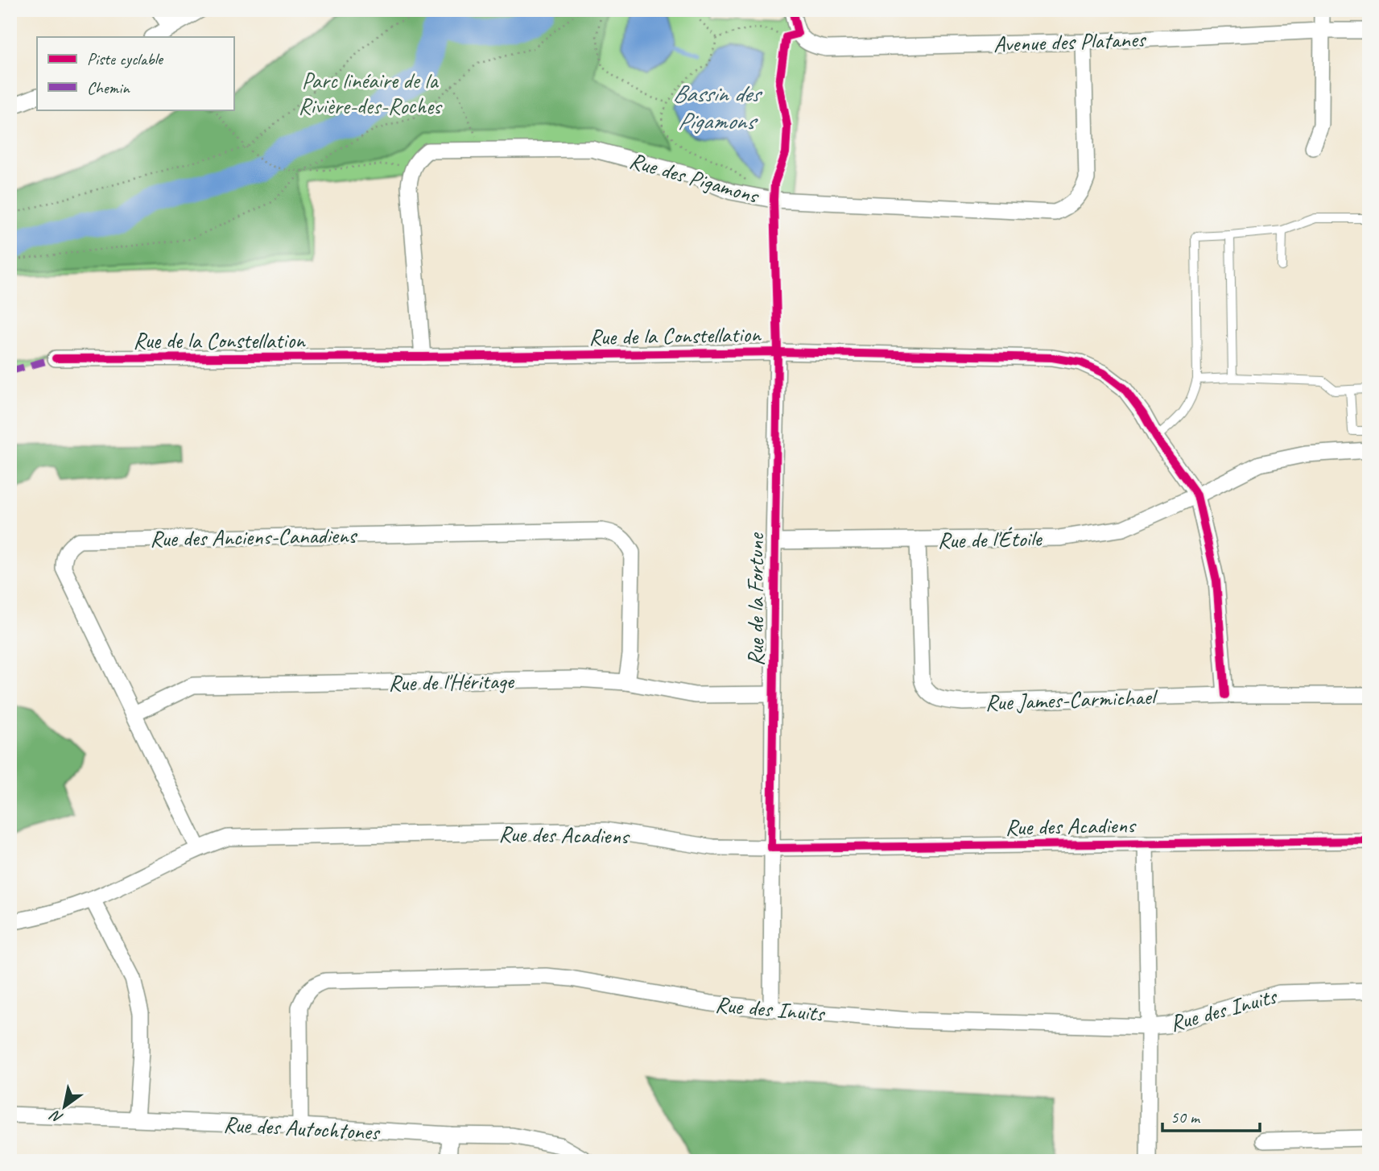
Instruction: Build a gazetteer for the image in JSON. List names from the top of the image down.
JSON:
{
  "streets": {
    "street": [
      "Avenue des Platanes",
      "Rue des Pigamons",
      "Rue de la Constellation",
      "Rue des Anciens-Canadiens",
      "Rue de l'Étoile",
      "Rue de la Fortune",
      "Rue de l'Héritage",
      "Rue James-Carmichael",
      "Rue des Acadiens",
      "Rue des Inuits",
      "Rue des Autochtones"
    ]
  },
  "crossings": [
    ["Avenue des Platanes", "Rue des Pigamons"],
    ["Rue de la Constellation", "Rue de l'Étoile"],
    ["Rue de la Constellation", "Rue de la Fortune"],
    ["Rue de la Constellation", "Rue James-Carmichael"],
    ["Rue des Anciens-Canadiens", "Rue de l'Héritage"],
    ["Rue des Anciens-Canadiens", "Rue des Acadiens"],
    ["Rue de l'Étoile", "Rue de la Fortune"],
    ["Rue de l'Étoile", "Rue James-Carmichael"],
    ["Rue de la Fortune", "Rue de l'Héritage"],
    ["Rue de la Fortune", "Rue des Acadiens"],
    ["Rue de la Fortune", "Rue des Inuits"],
    ["Rue des Inuits", "Rue des Autochtones"]
  ],
  "water": ["Bassin des Pigamons"],
  "parks": ["Parc linéaire de la Rivière-des-Roches"],
  "legend": ["Piste cyclable", "Chemin"],
  "scale_bar": "50 m",
  "north": "bottom left"
}
